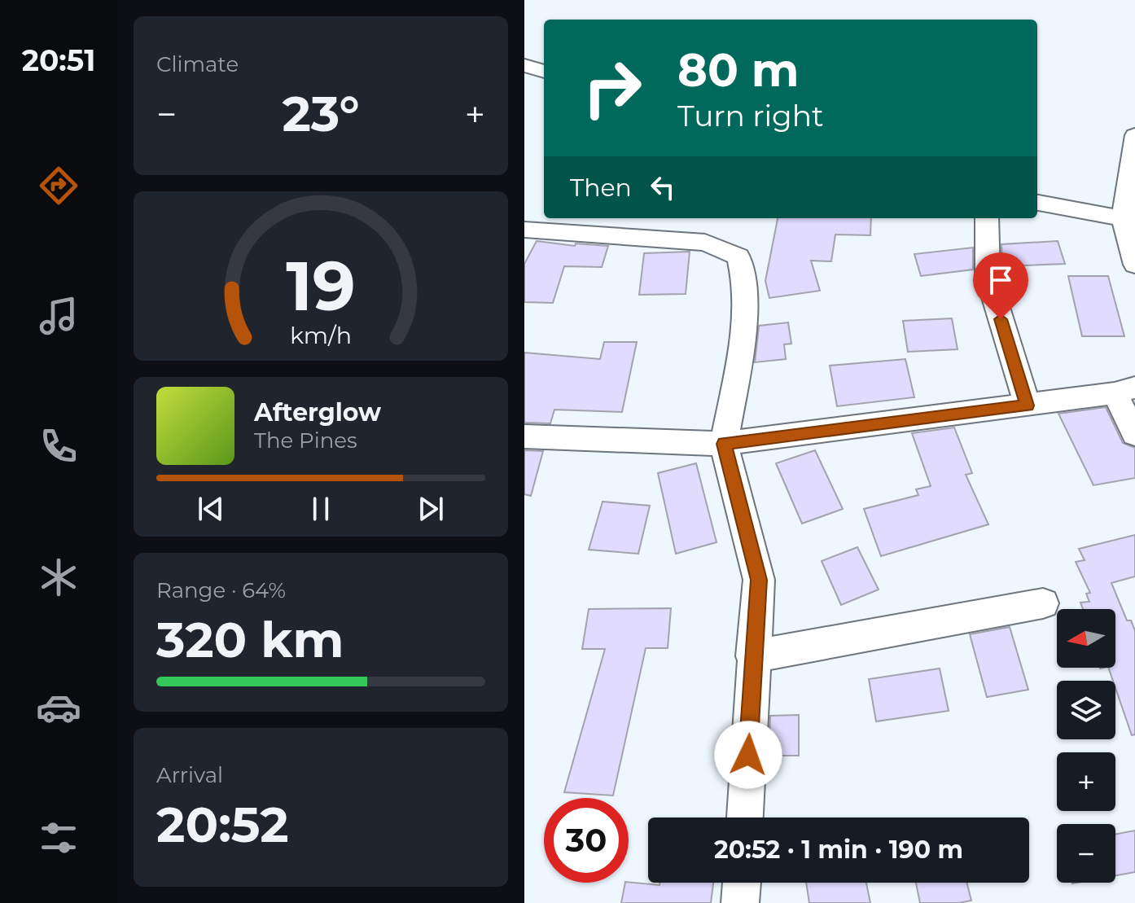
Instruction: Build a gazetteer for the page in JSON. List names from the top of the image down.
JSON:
{
  "north": "left",
  "page": {
    "tabs": "20:51",
    "tile": [
      "Climate",
      ["Range · 64%", "320 km"],
      ["Arrival", "20:52"]
    ],
    "turn": ["80 m", "Turn right"],
    "heat": ["−", "23°", "+"],
    "then": "Then",
    "song": ["Afterglow", "The Pines"],
    "map_buttons": ["+", "−"],
    "limit": "30",
    "trip": "20:52 · 1 min · 190 m",
    "gauge": ["19", "km/h"]
  }
}
